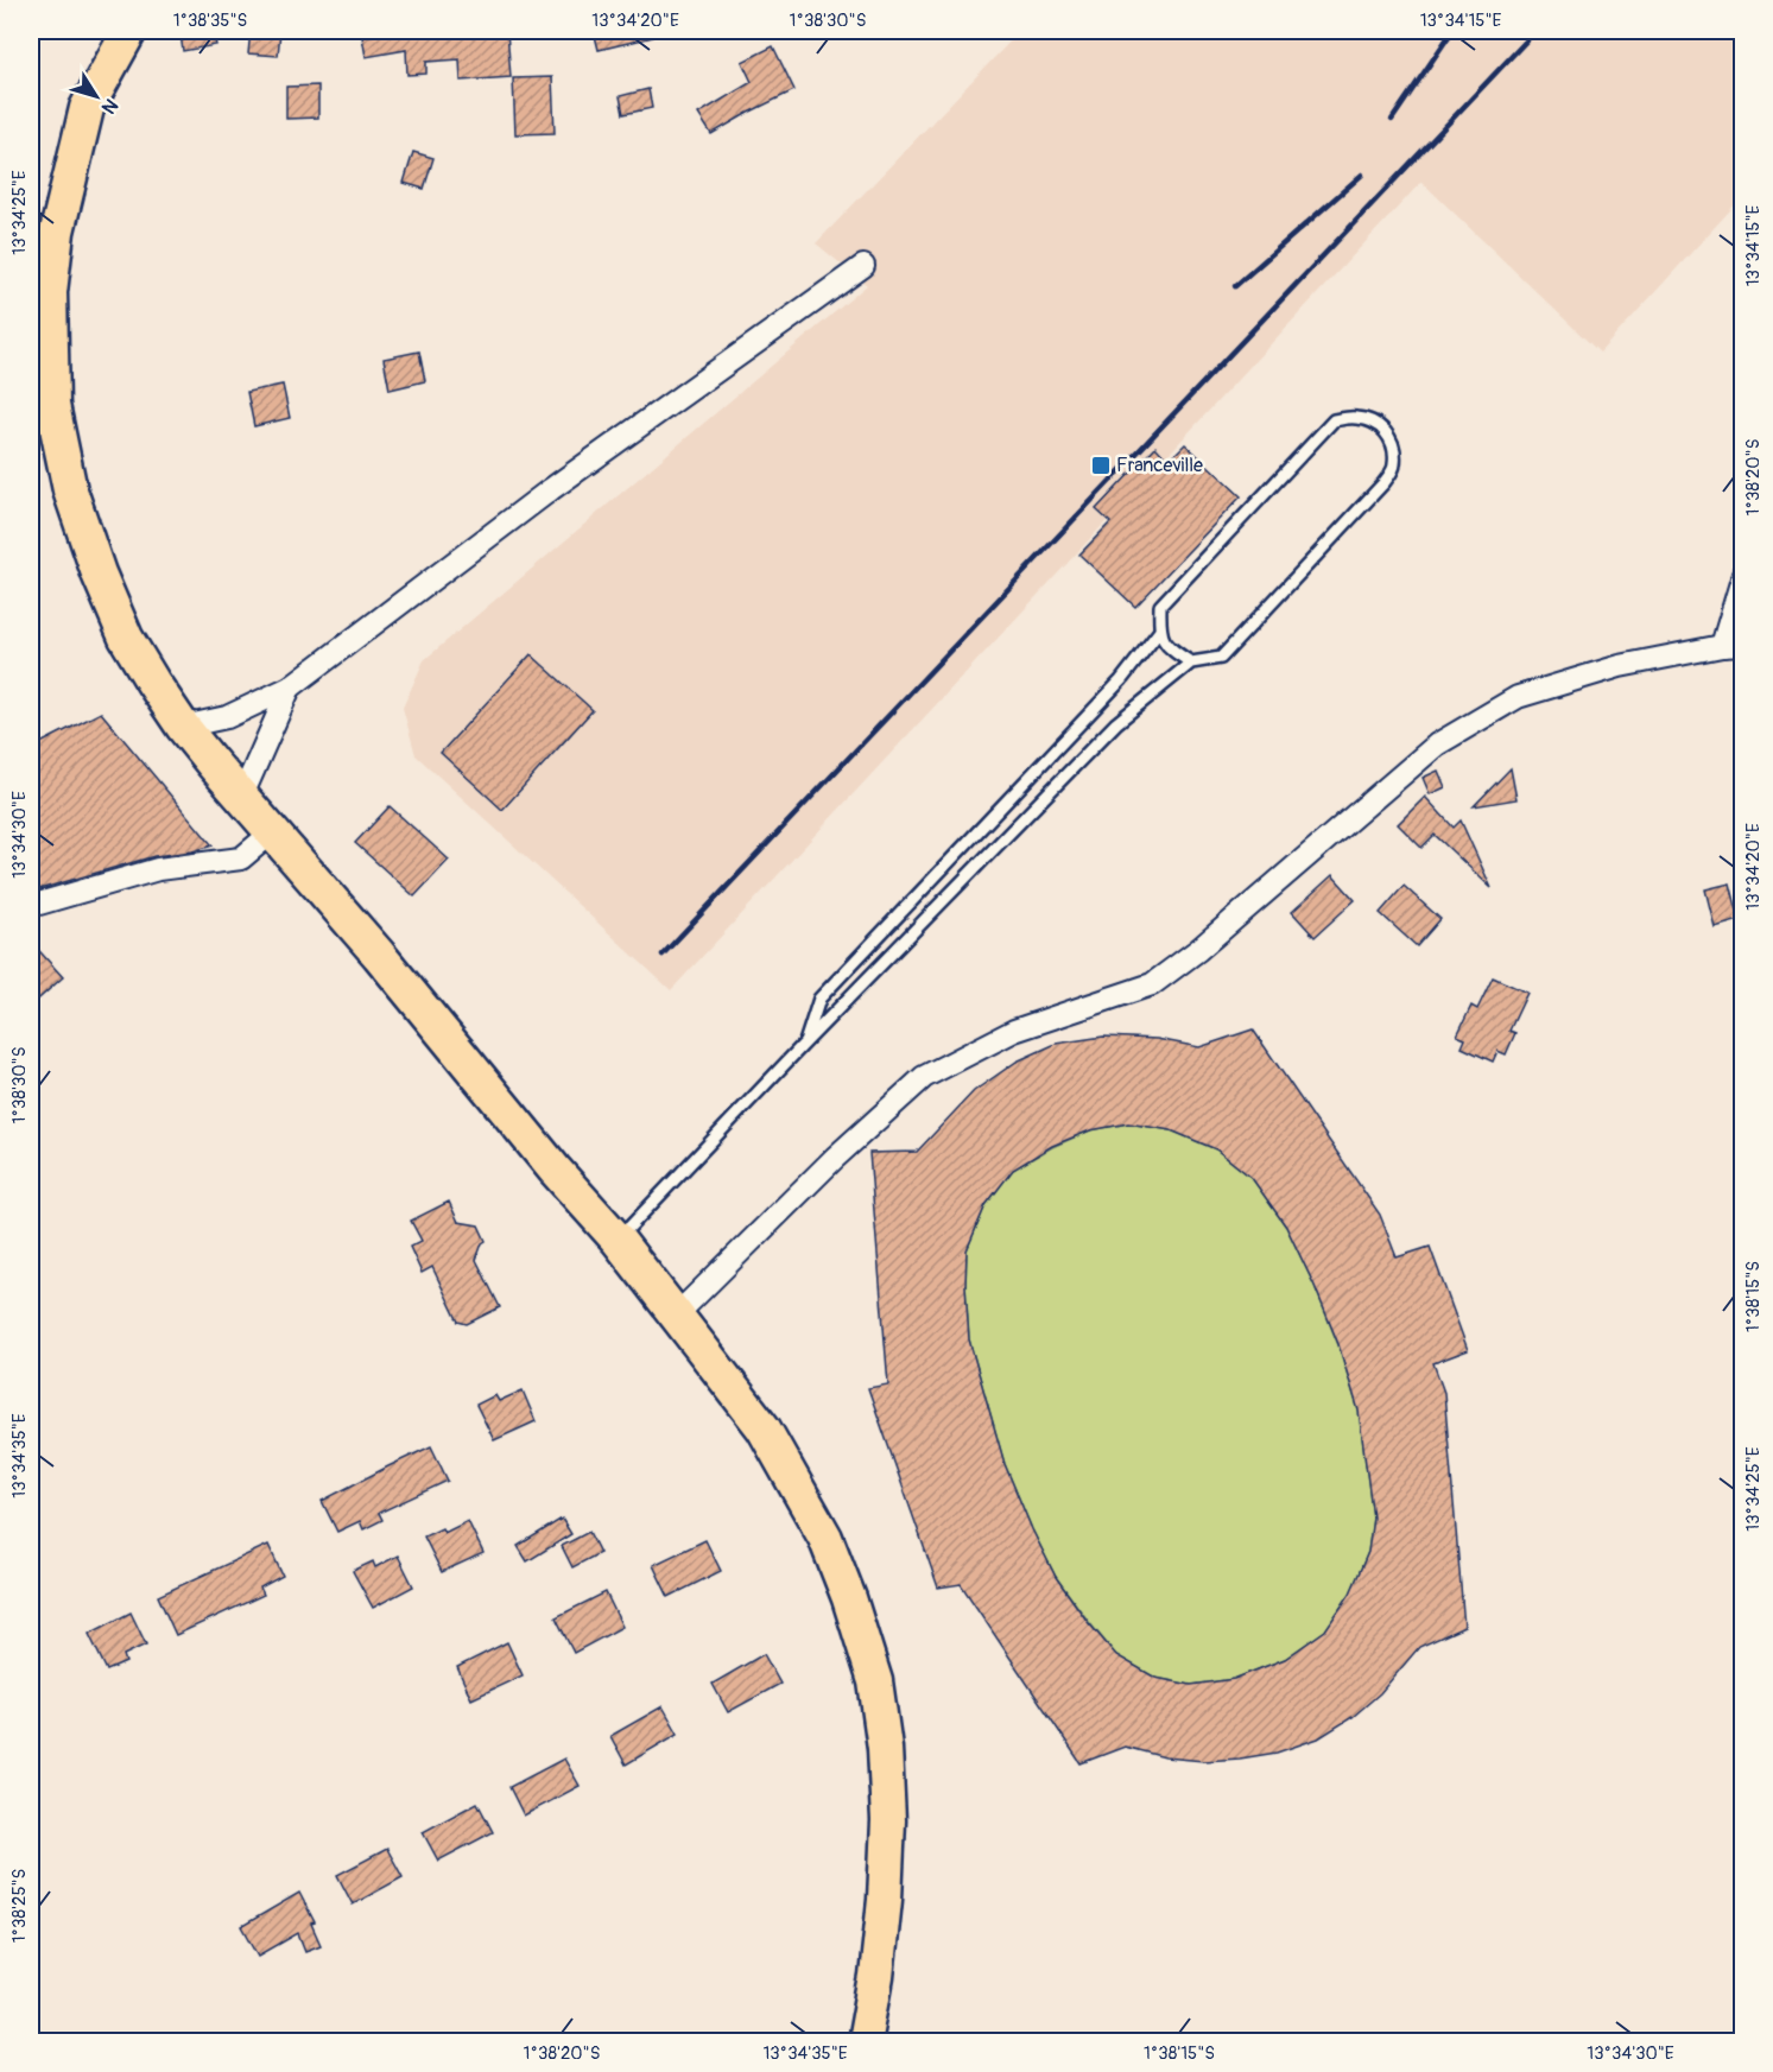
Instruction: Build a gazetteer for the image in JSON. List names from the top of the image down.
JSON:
{
  "places": {
    "transit": ["Franceville"]
  },
  "north": "bottom right",
  "coordinates": [
    "1°38'35\"S",
    "13°34'20\"E",
    "1°38'30\"S",
    "13°34'15\"E",
    "13°34'25\"E",
    "1°38'20\"S",
    "13°34'30\"E",
    "1°38'15\"S",
    "13°34'35\"E",
    "1°38'25\"S"
  ]
}
